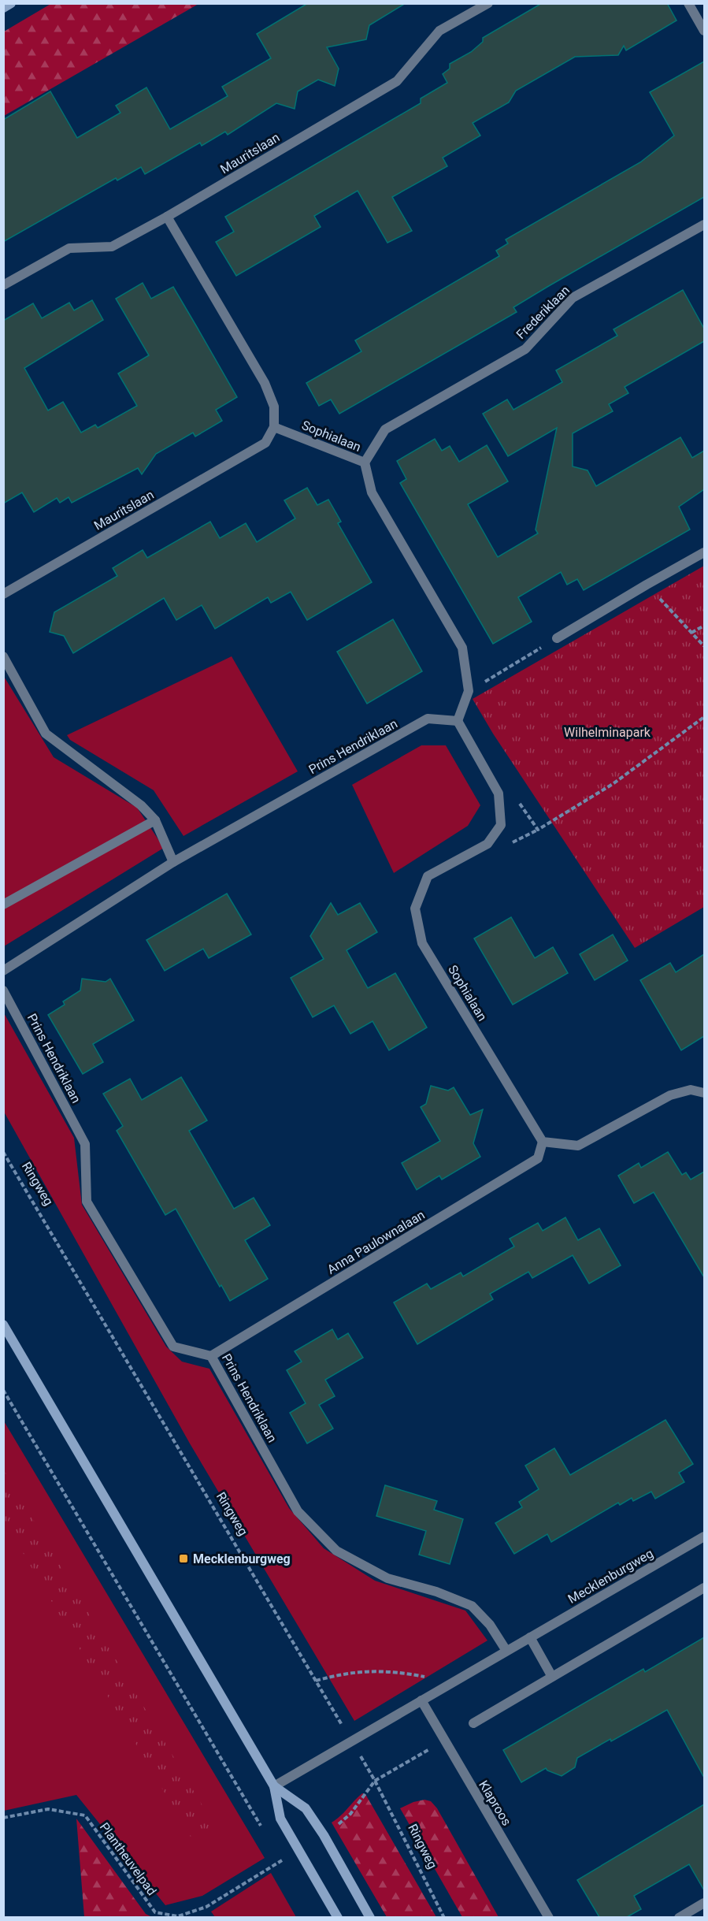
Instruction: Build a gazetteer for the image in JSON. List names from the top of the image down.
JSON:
{
  "streets": {
    "street": [
      "Mauritslaan",
      "Frederiklaan",
      "Sophialaan",
      "Prins Hendriklaan",
      "Anna Paulownalaan",
      "Mecklenburgweg",
      "Klaproos"
    ],
    "path": ["Ringweg", "Plantheuvelpad"]
  },
  "crossings": [
    ["Mauritslaan", "Sophialaan"],
    ["Frederiklaan", "Sophialaan"],
    ["Sophialaan", "Prins Hendriklaan"],
    ["Sophialaan", "Anna Paulownalaan"],
    ["Prins Hendriklaan", "Anna Paulownalaan"],
    ["Prins Hendriklaan", "Mecklenburgweg"],
    ["Ringweg", "Mecklenburgweg"],
    ["Mecklenburgweg", "Klaproos"]
  ],
  "parks": ["Wilhelminapark"],
  "places": {
    "transit": ["Mecklenburgweg"]
  }
}
